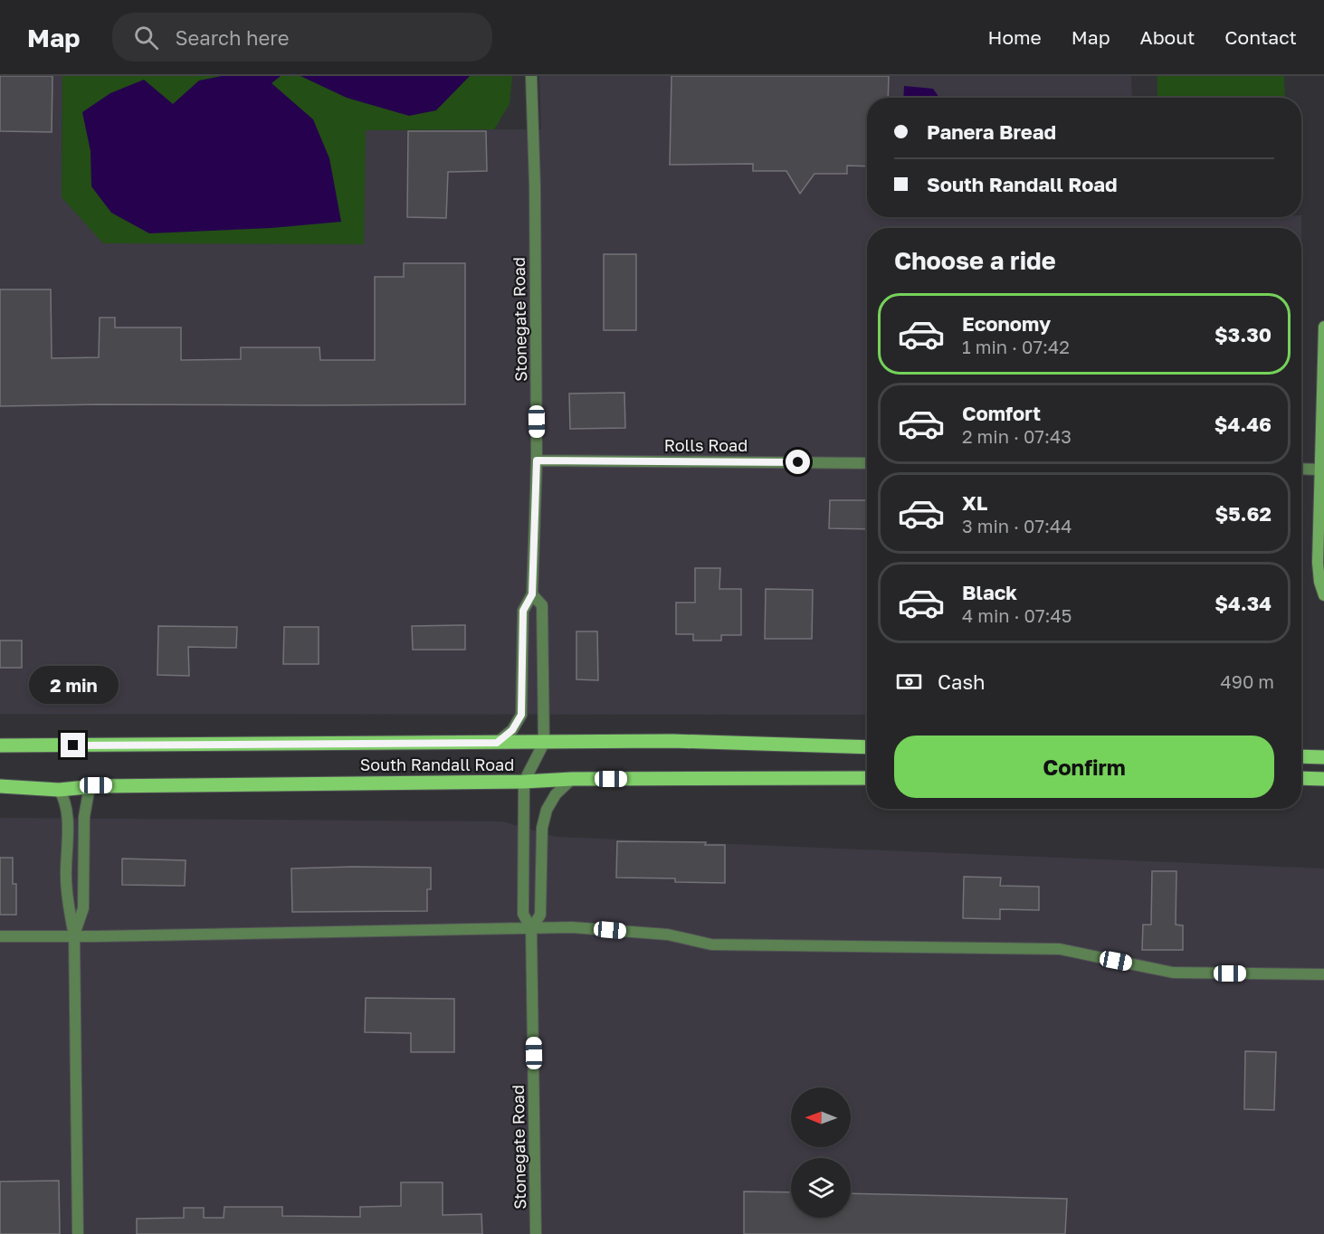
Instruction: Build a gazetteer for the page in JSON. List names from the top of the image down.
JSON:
{
  "streets": {
    "main road": ["South Randall Road"],
    "street": ["Stonegate Road", "Rolls Road"]
  },
  "crossings": [
    ["Stonegate Road", "Rolls Road"],
    ["Stonegate Road", "South Randall Road"]
  ],
  "north": "left",
  "page": {
    "header": "Map",
    "search": "Search here",
    "nav": [
      "Home",
      "Map",
      "About",
      "Contact"
    ],
    "banner": ["Panera Bread", "South Randall Road"],
    "heading": "Choose a ride",
    "list": [
      {
        "name": "Economy",
        "note": "1 min · 07:42",
        "value": "$3.30"
      },
      {
        "name": "Comfort",
        "note": "2 min · 07:43",
        "value": "$4.46"
      },
      {
        "name": "XL",
        "note": "3 min · 07:44",
        "value": "$5.62"
      },
      {
        "name": "Black",
        "note": "4 min · 07:45",
        "value": "$4.34"
      }
    ],
    "pay": ["Cash", "490 m"],
    "bubble": "2 min",
    "buttons": "Confirm"
  }
}
